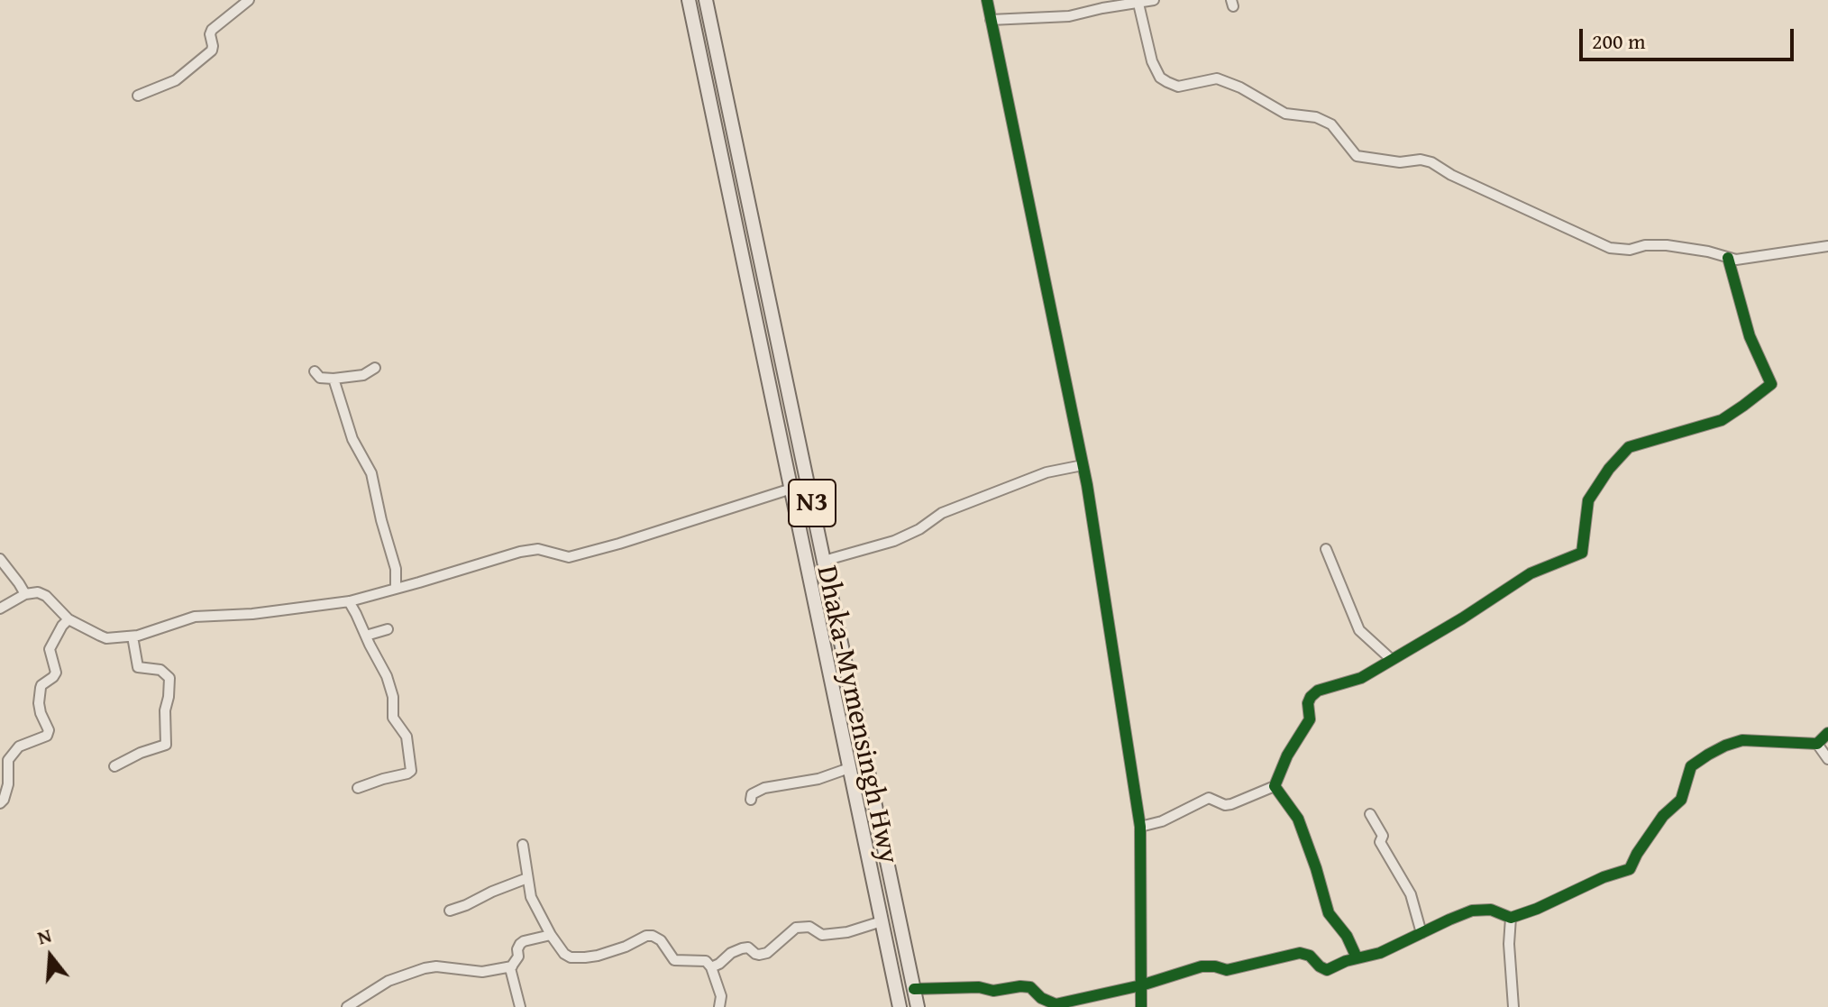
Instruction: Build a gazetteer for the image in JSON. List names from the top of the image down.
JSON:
{
  "streets": {
    "highway": ["N3", "Dhaka-Mymensingh Hwy"]
  },
  "scale_bar": "200 m",
  "north": "top"
}
